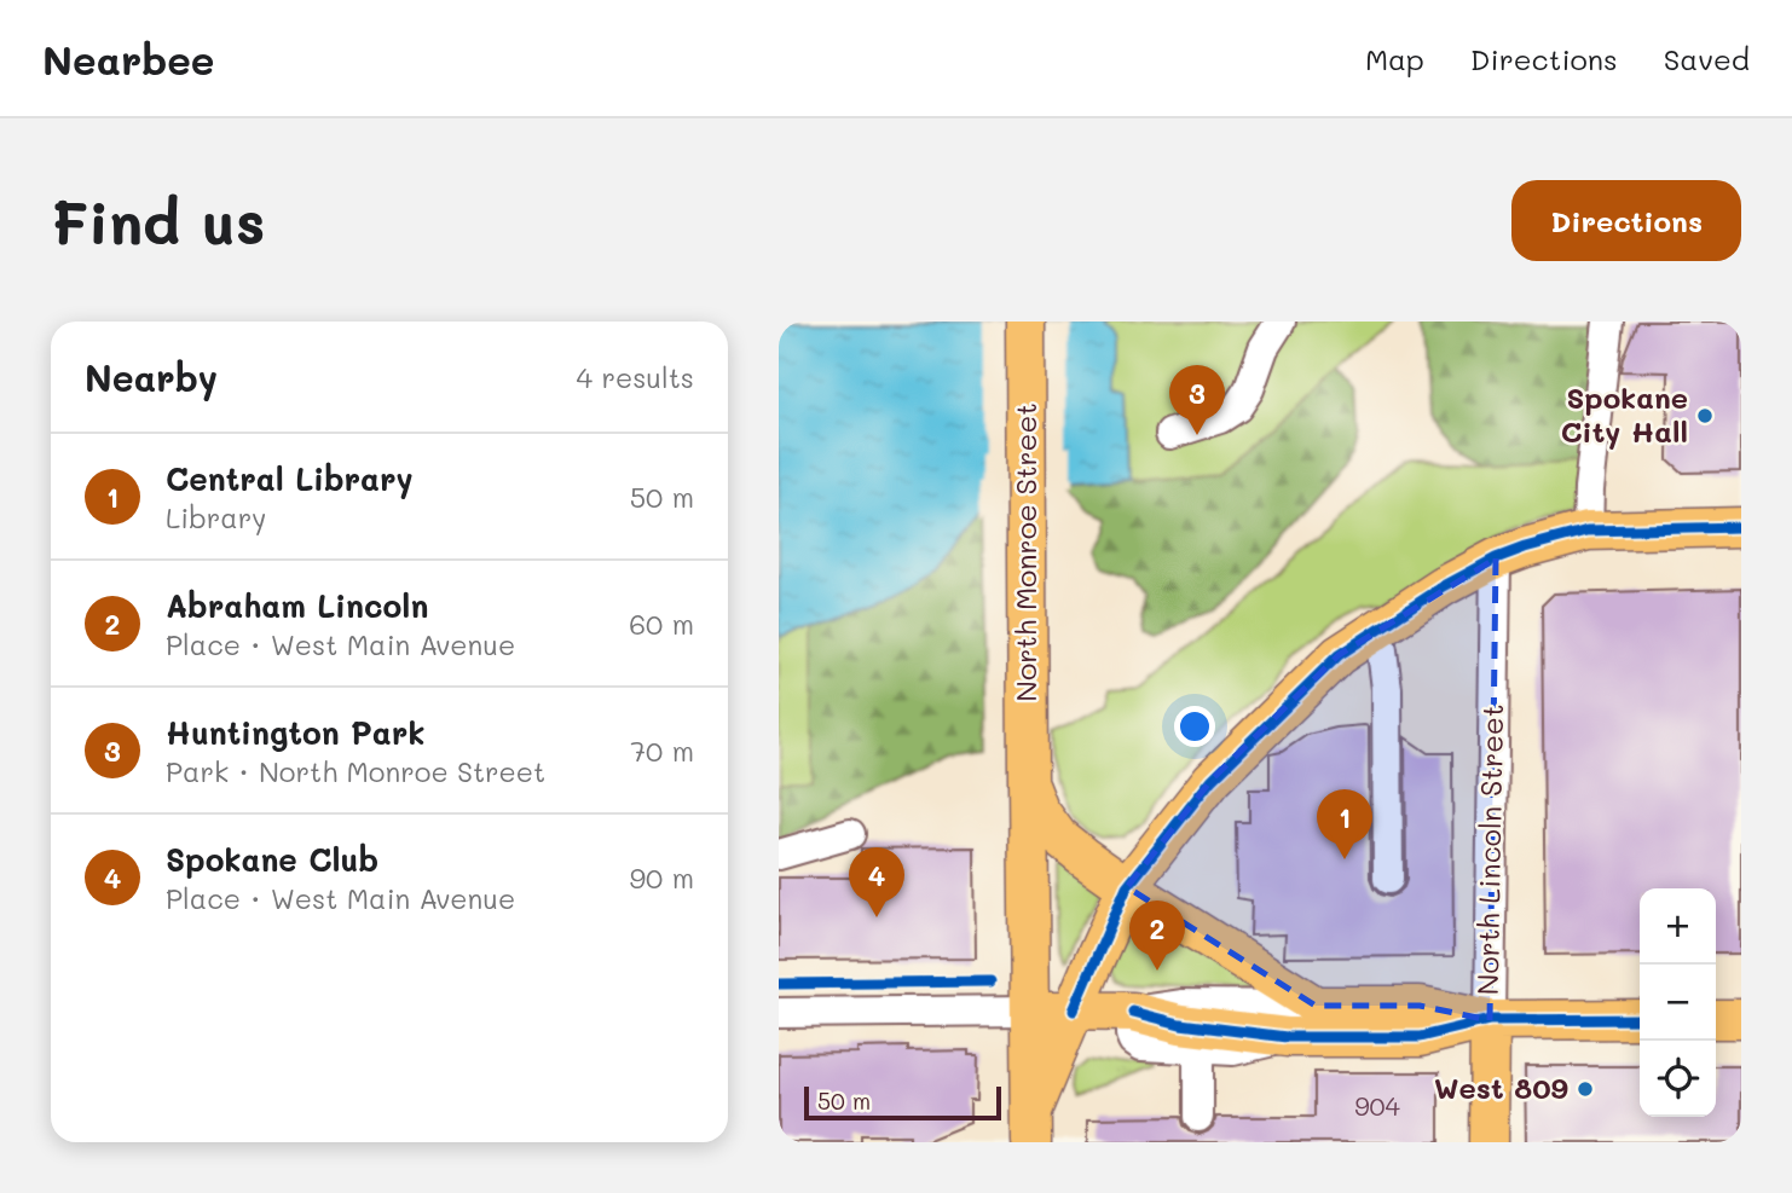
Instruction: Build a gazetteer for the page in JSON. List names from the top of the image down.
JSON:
{
  "streets": {
    "main road": ["North Monroe Street", "North Lincoln Street"]
  },
  "places": ["Spokane City Hall", "West 809"],
  "house_numbers": ["904"],
  "scale_bar": "50 m",
  "page": {
    "header": "Nearbee",
    "nav": ["Map", "Directions", "Saved"],
    "buttons": "Directions",
    "title": "Find us",
    "heading": ["Nearby", "4 results"],
    "pins": [
      "3",
      "1",
      "4",
      "2"
    ],
    "list": [
      {
        "mark": "1",
        "name": "Central Library",
        "note": "Library",
        "value": "50 m"
      },
      {
        "mark": "2",
        "name": "Abraham Lincoln",
        "note": "Place · West Main Avenue",
        "value": "60 m"
      },
      {
        "mark": "3",
        "name": "Huntington Park",
        "note": "Park · North Monroe Street",
        "value": "70 m"
      },
      {
        "mark": "4",
        "name": "Spokane Club",
        "note": "Place · West Main Avenue",
        "value": "90 m"
      }
    ],
    "map_buttons": ["+", "−"],
    "scale": "50 m"
  }
}
